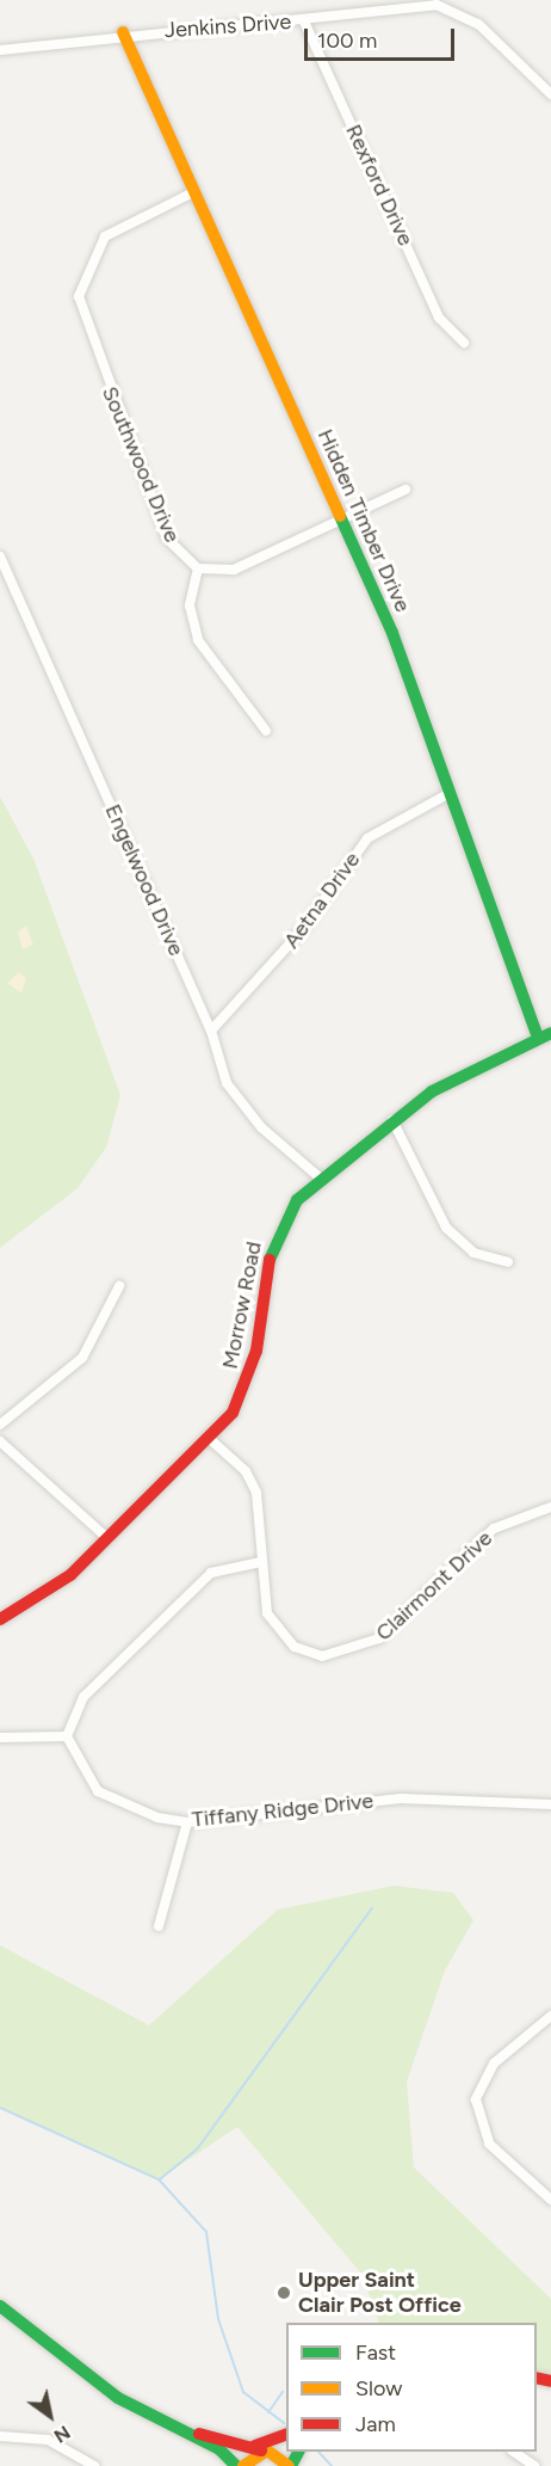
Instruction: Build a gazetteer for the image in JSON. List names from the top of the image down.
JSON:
{
  "streets": {
    "street": [
      "Jenkins Drive",
      "Rexford Drive",
      "Southwood Drive",
      "Hidden Timber Drive",
      "Engelwood Drive",
      "Aetna Drive",
      "Morrow Road",
      "Clairmont Drive",
      "Tiffany Ridge Drive"
    ]
  },
  "crossings": [
    ["Jenkins Drive", "Rexford Drive"],
    ["Jenkins Drive", "Hidden Timber Drive"],
    ["Southwood Drive", "Hidden Timber Drive"],
    ["Hidden Timber Drive", "Aetna Drive"],
    ["Hidden Timber Drive", "Morrow Road"],
    ["Engelwood Drive", "Aetna Drive"],
    ["Engelwood Drive", "Morrow Road"],
    ["Morrow Road", "Clairmont Drive"]
  ],
  "places": ["Upper Saint Clair Post Office"],
  "legend": ["Fast", "Slow", "Jam"],
  "scale_bar": "100 m",
  "north": "bottom right"
}
